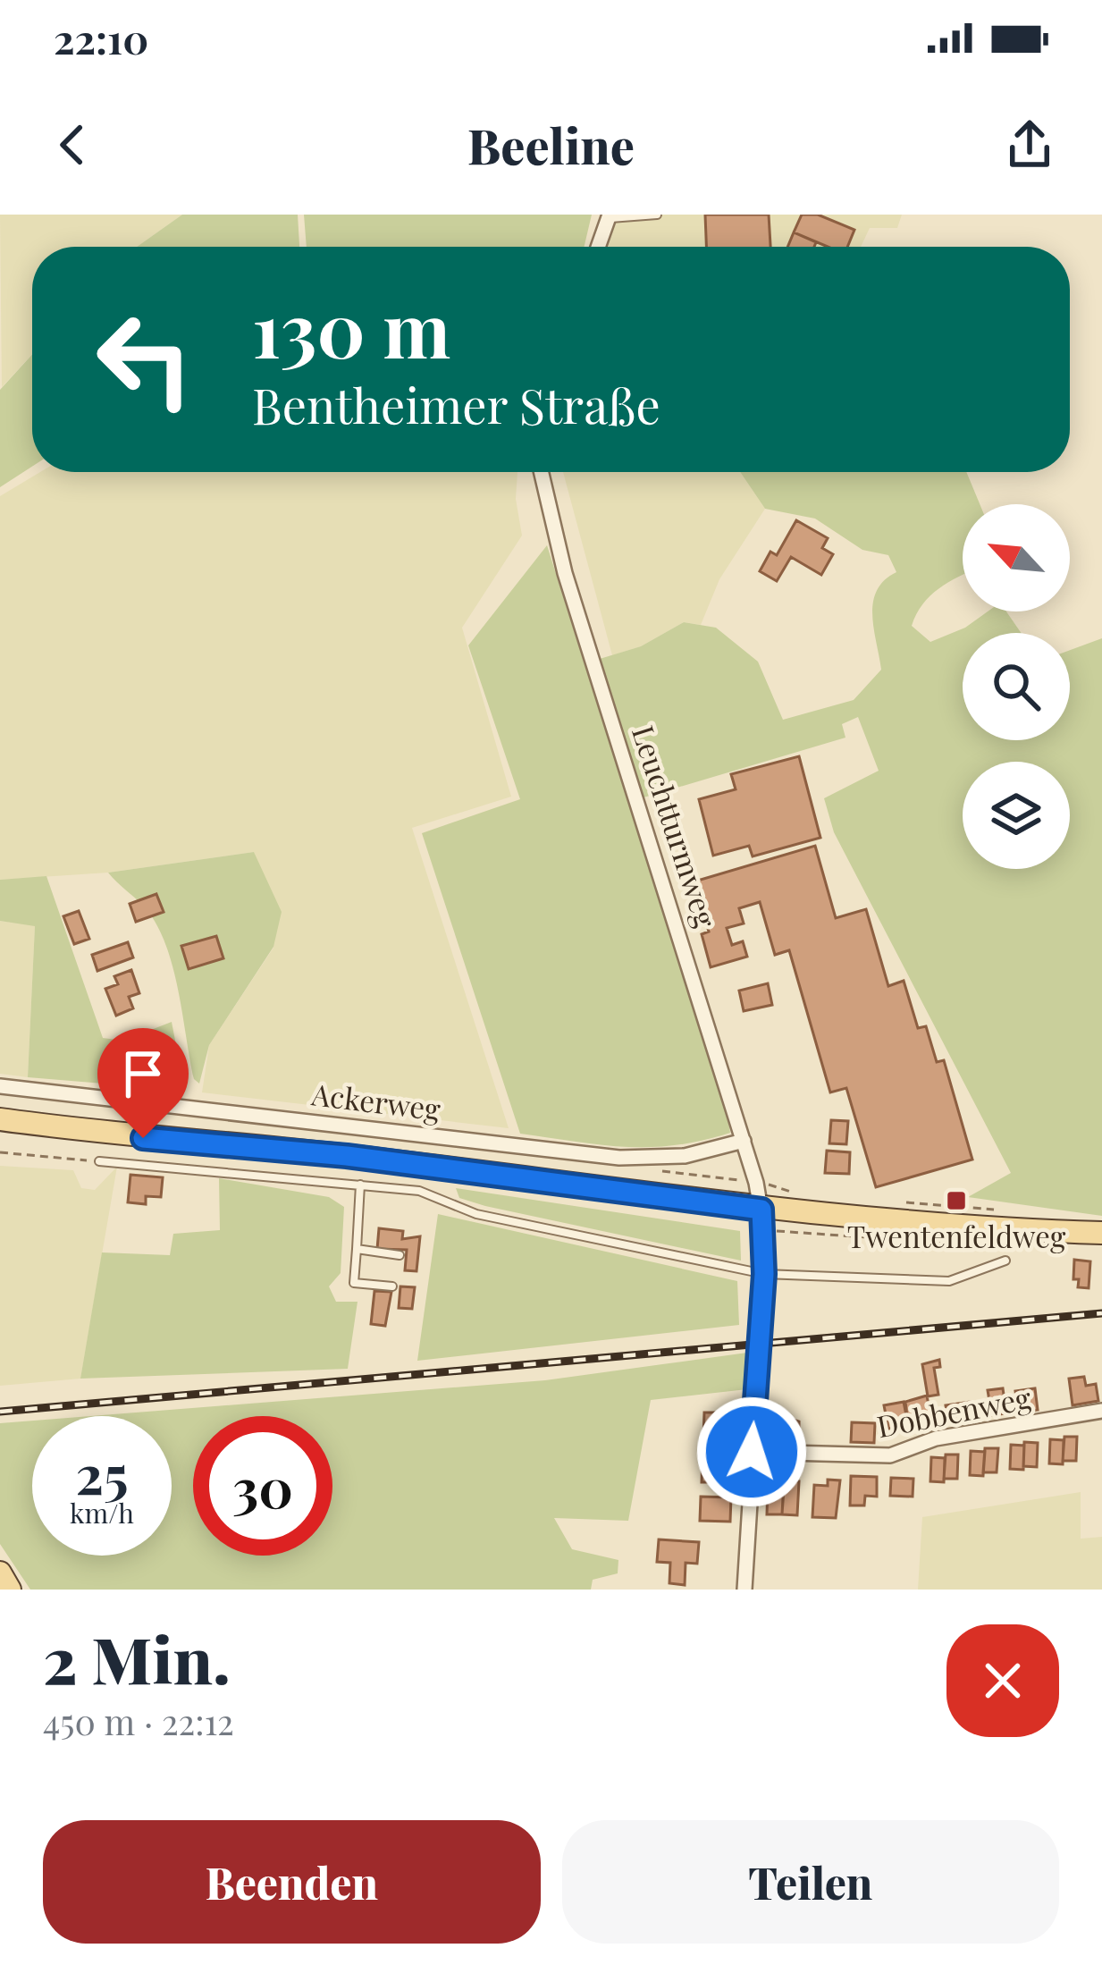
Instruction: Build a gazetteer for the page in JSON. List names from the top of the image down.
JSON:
{
  "streets": {
    "street": ["Leuchtturmweg", "Ackerweg", "Dobbenweg"]
  },
  "crossings": [
    ["Leuchtturmweg", "Ackerweg"]
  ],
  "places": {
    "transit": ["Twentenfeldweg"]
  },
  "north": "top left",
  "page": {
    "status": "22:10",
    "header": "Beeline",
    "turn": ["130 m", "Bentheimer Straße"],
    "speed": "25 km/h",
    "limit": "30",
    "heading": ["2 Min.", "450 m · 22:12"],
    "buttons": ["Beenden", "Teilen"]
  }
}
